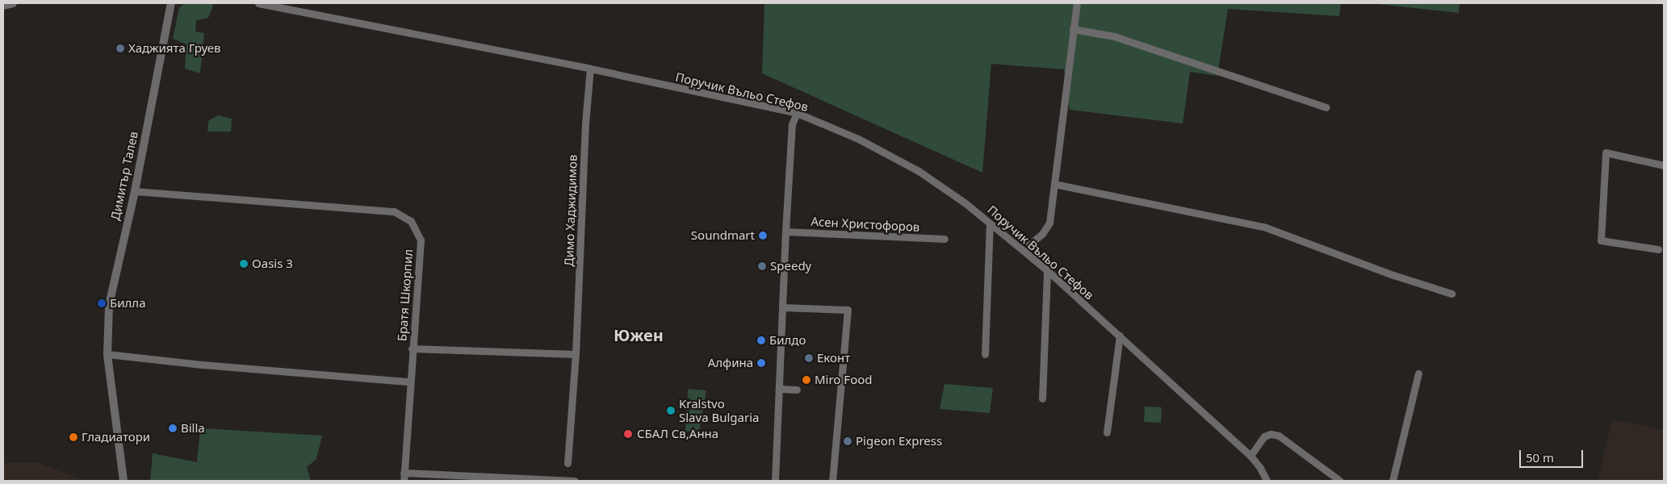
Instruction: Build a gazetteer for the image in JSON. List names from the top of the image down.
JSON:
{
  "streets": {
    "street": [
      "Поручик Въльо Стефов",
      "Димитър Талев",
      "Димо Хаджидимов",
      "Асен Христофоров",
      "Братя Шкорпил"
    ]
  },
  "crossings": [
    ["Поручик Въльо Стефов", "Димо Хаджидимов"],
    ["Димитър Талев", "Братя Шкорпил"]
  ],
  "districts": ["Южен"],
  "places": [
    "Хаджията Груев",
    "Soundmart",
    "Oasis 3",
    "Speedy",
    "Билла",
    "Билдо",
    "Еконт",
    "Алфина",
    "Miro Food",
    "Kralstvo Slava Bulgaria",
    "Billa",
    "СБАЛ Св,Анна",
    "Гладиатори",
    "Pigeon Express"
  ],
  "scale_bar": "50 m"
}
